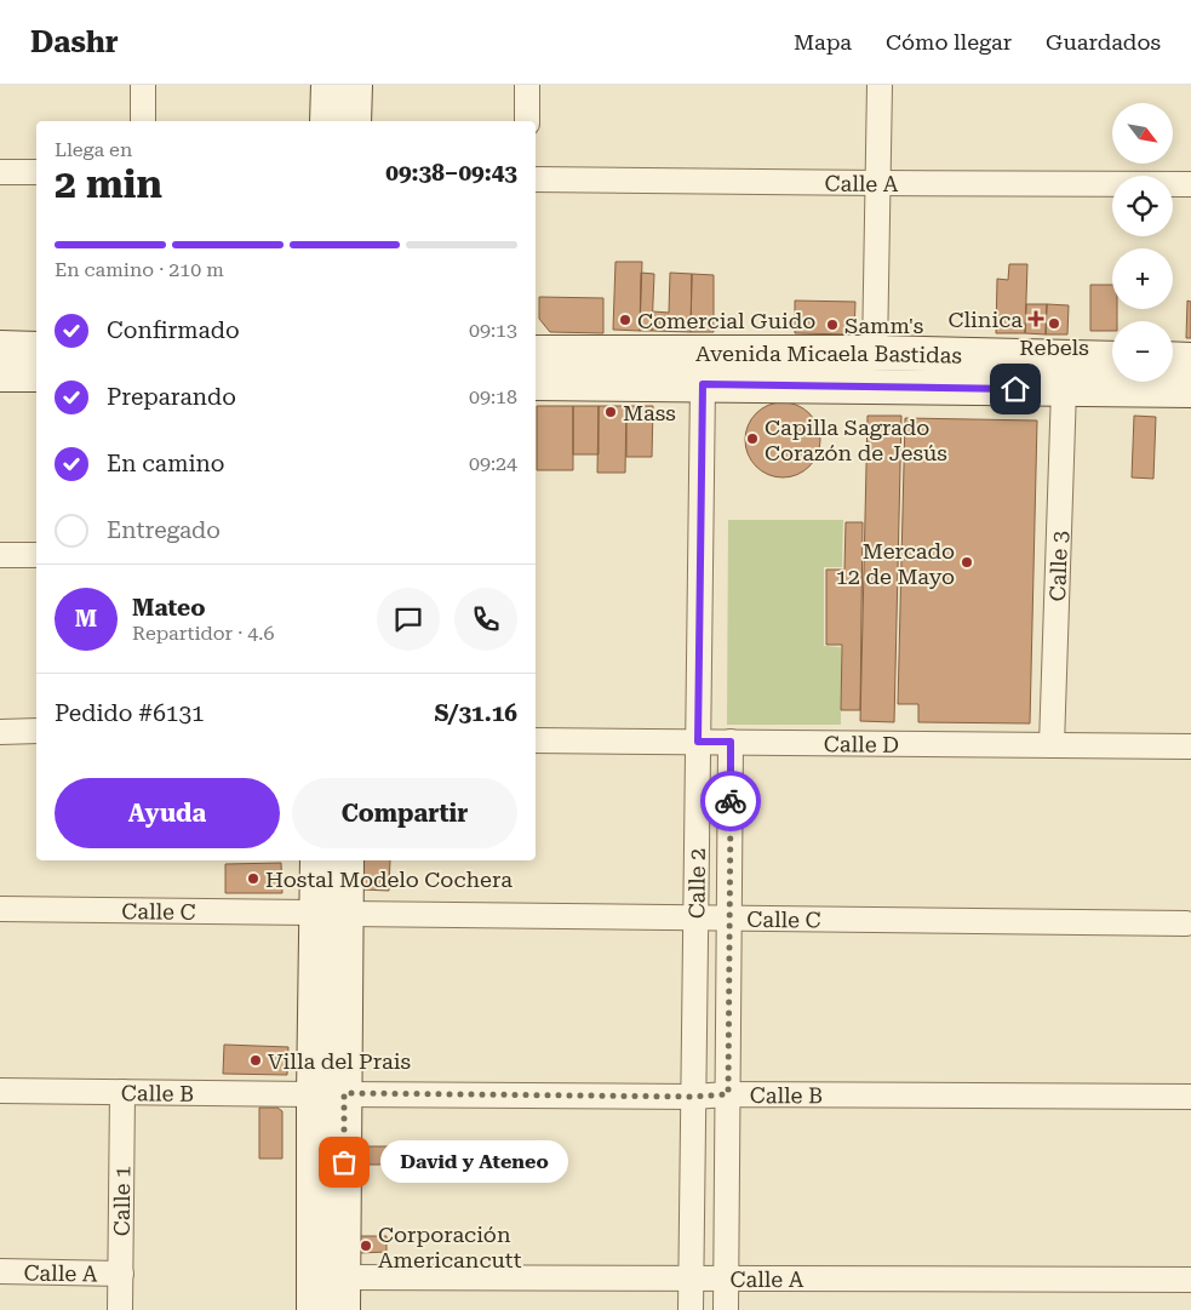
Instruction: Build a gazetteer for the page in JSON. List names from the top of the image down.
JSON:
{
  "streets": {
    "main road": ["Avenida Micaela Bastidas"],
    "street": [
      "Calle A",
      "Calle 3",
      "Calle D",
      "Calle 2",
      "Calle C",
      "Calle B",
      "Calle 1"
    ]
  },
  "crossings": [
    ["Calle A", "Calle 2"],
    ["Calle A", "Calle 1"],
    ["Avenida Micaela Bastidas", "Calle 3"],
    ["Avenida Micaela Bastidas", "Calle 2"],
    ["Calle 3", "Calle D"],
    ["Calle D", "Calle 2"],
    ["Calle 2", "Calle C"],
    ["Calle 2", "Calle B"],
    ["Calle B", "Calle 1"]
  ],
  "places": {
    "health": ["Clinica"],
    "other": [
      "Comercial Guido",
      "Rebels",
      "Samm's",
      "Mass",
      "Capilla Sagrado Corazón de Jesús",
      "Mercado 12 de Mayo",
      "Hostal Modelo Cochera",
      "Villa del Prais",
      "David y Ateneo",
      "Corporación Americancutt"
    ]
  },
  "north": "bottom right",
  "page": {
    "header": "Dashr",
    "nav": ["Mapa", "Cómo llegar", "Guardados"],
    "map_buttons": ["+", "−"],
    "heading": ["2 min", "Llega en", "09:38–09:43"],
    "panel": [
      "Mateo",
      "Repartidor · 4.6",
      "Pedido #6131",
      "S/31.16"
    ],
    "bar": "En camino · 210 m",
    "list": [
      ["Confirmado", "09:13"],
      ["Preparando", "09:18"],
      ["En camino", "09:24"],
      "Entregado"
    ],
    "round": "M",
    "buttons": ["Ayuda", "Compartir"],
    "bubble": "David y Ateneo"
  }
}
